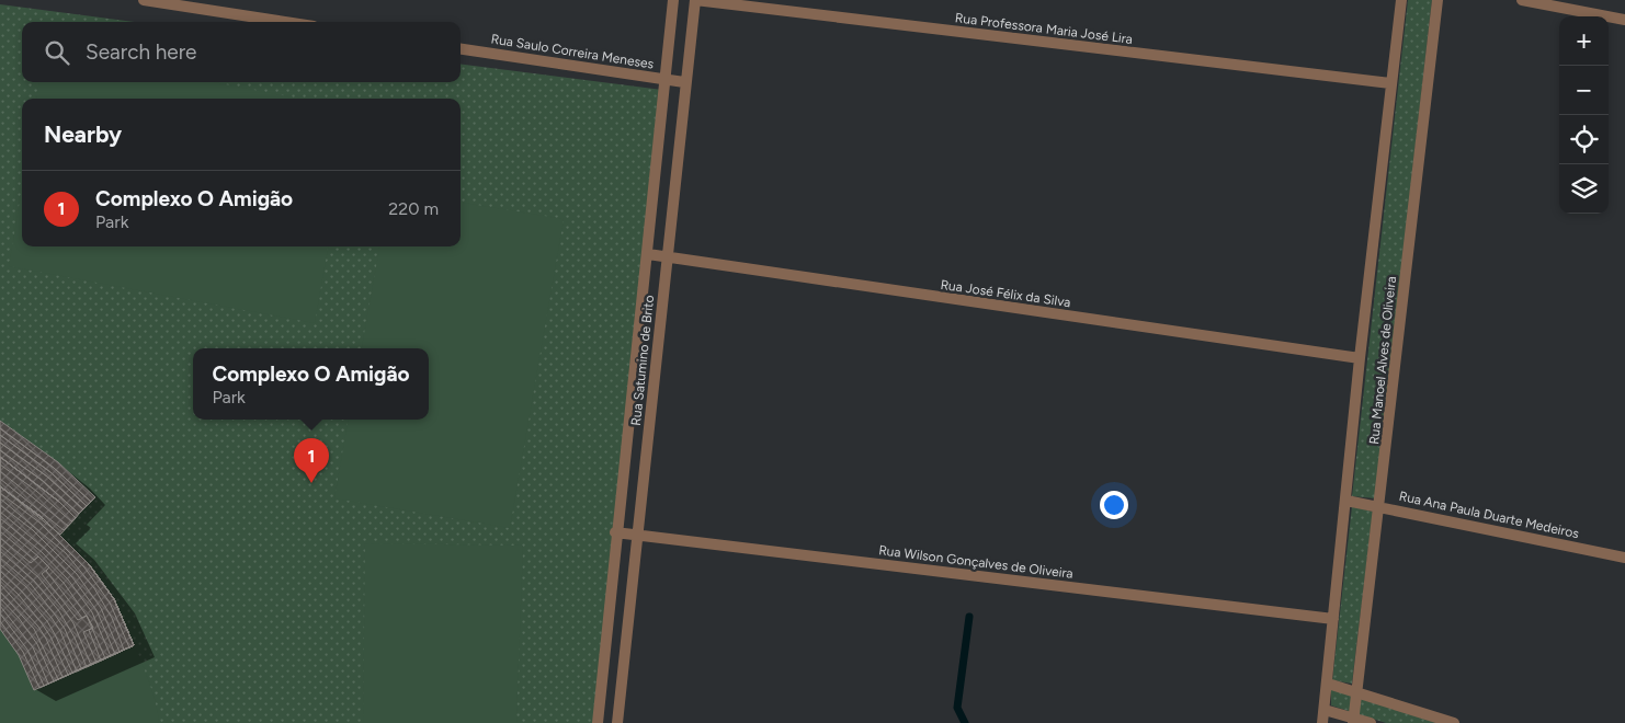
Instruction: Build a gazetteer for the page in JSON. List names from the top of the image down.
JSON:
{
  "streets": {
    "street": [
      "Rua Professora Maria José Lira",
      "Rua Saulo Correira Meneses",
      "Rua José Félix da Silva",
      "Rua Satumino de Brito",
      "Rua Manoel Alves de Oliveira",
      "Rua Ana Paula Duarte Medeiros",
      "Rua Wilson Gonçalves de Oliveira"
    ]
  },
  "crossings": [
    ["Rua Professora Maria José Lira", "Rua Satumino de Brito"],
    ["Rua Professora Maria José Lira", "Rua Manoel Alves de Oliveira"],
    ["Rua Saulo Correira Meneses", "Rua Satumino de Brito"],
    ["Rua José Félix da Silva", "Rua Satumino de Brito"],
    ["Rua José Félix da Silva", "Rua Manoel Alves de Oliveira"],
    ["Rua Satumino de Brito", "Rua Wilson Gonçalves de Oliveira"],
    ["Rua Manoel Alves de Oliveira", "Rua Ana Paula Duarte Medeiros"],
    ["Rua Manoel Alves de Oliveira", "Rua Wilson Gonçalves de Oliveira"]
  ],
  "page": {
    "map_buttons": ["+", "−"],
    "search": "Search here",
    "heading": "Nearby",
    "list": [
      {
        "mark": "1",
        "name": "Complexo O Amigão",
        "note": "Park",
        "value": "220 m"
      }
    ],
    "popup": ["Complexo O Amigão", "Park"],
    "pins": "1"
  }
}
